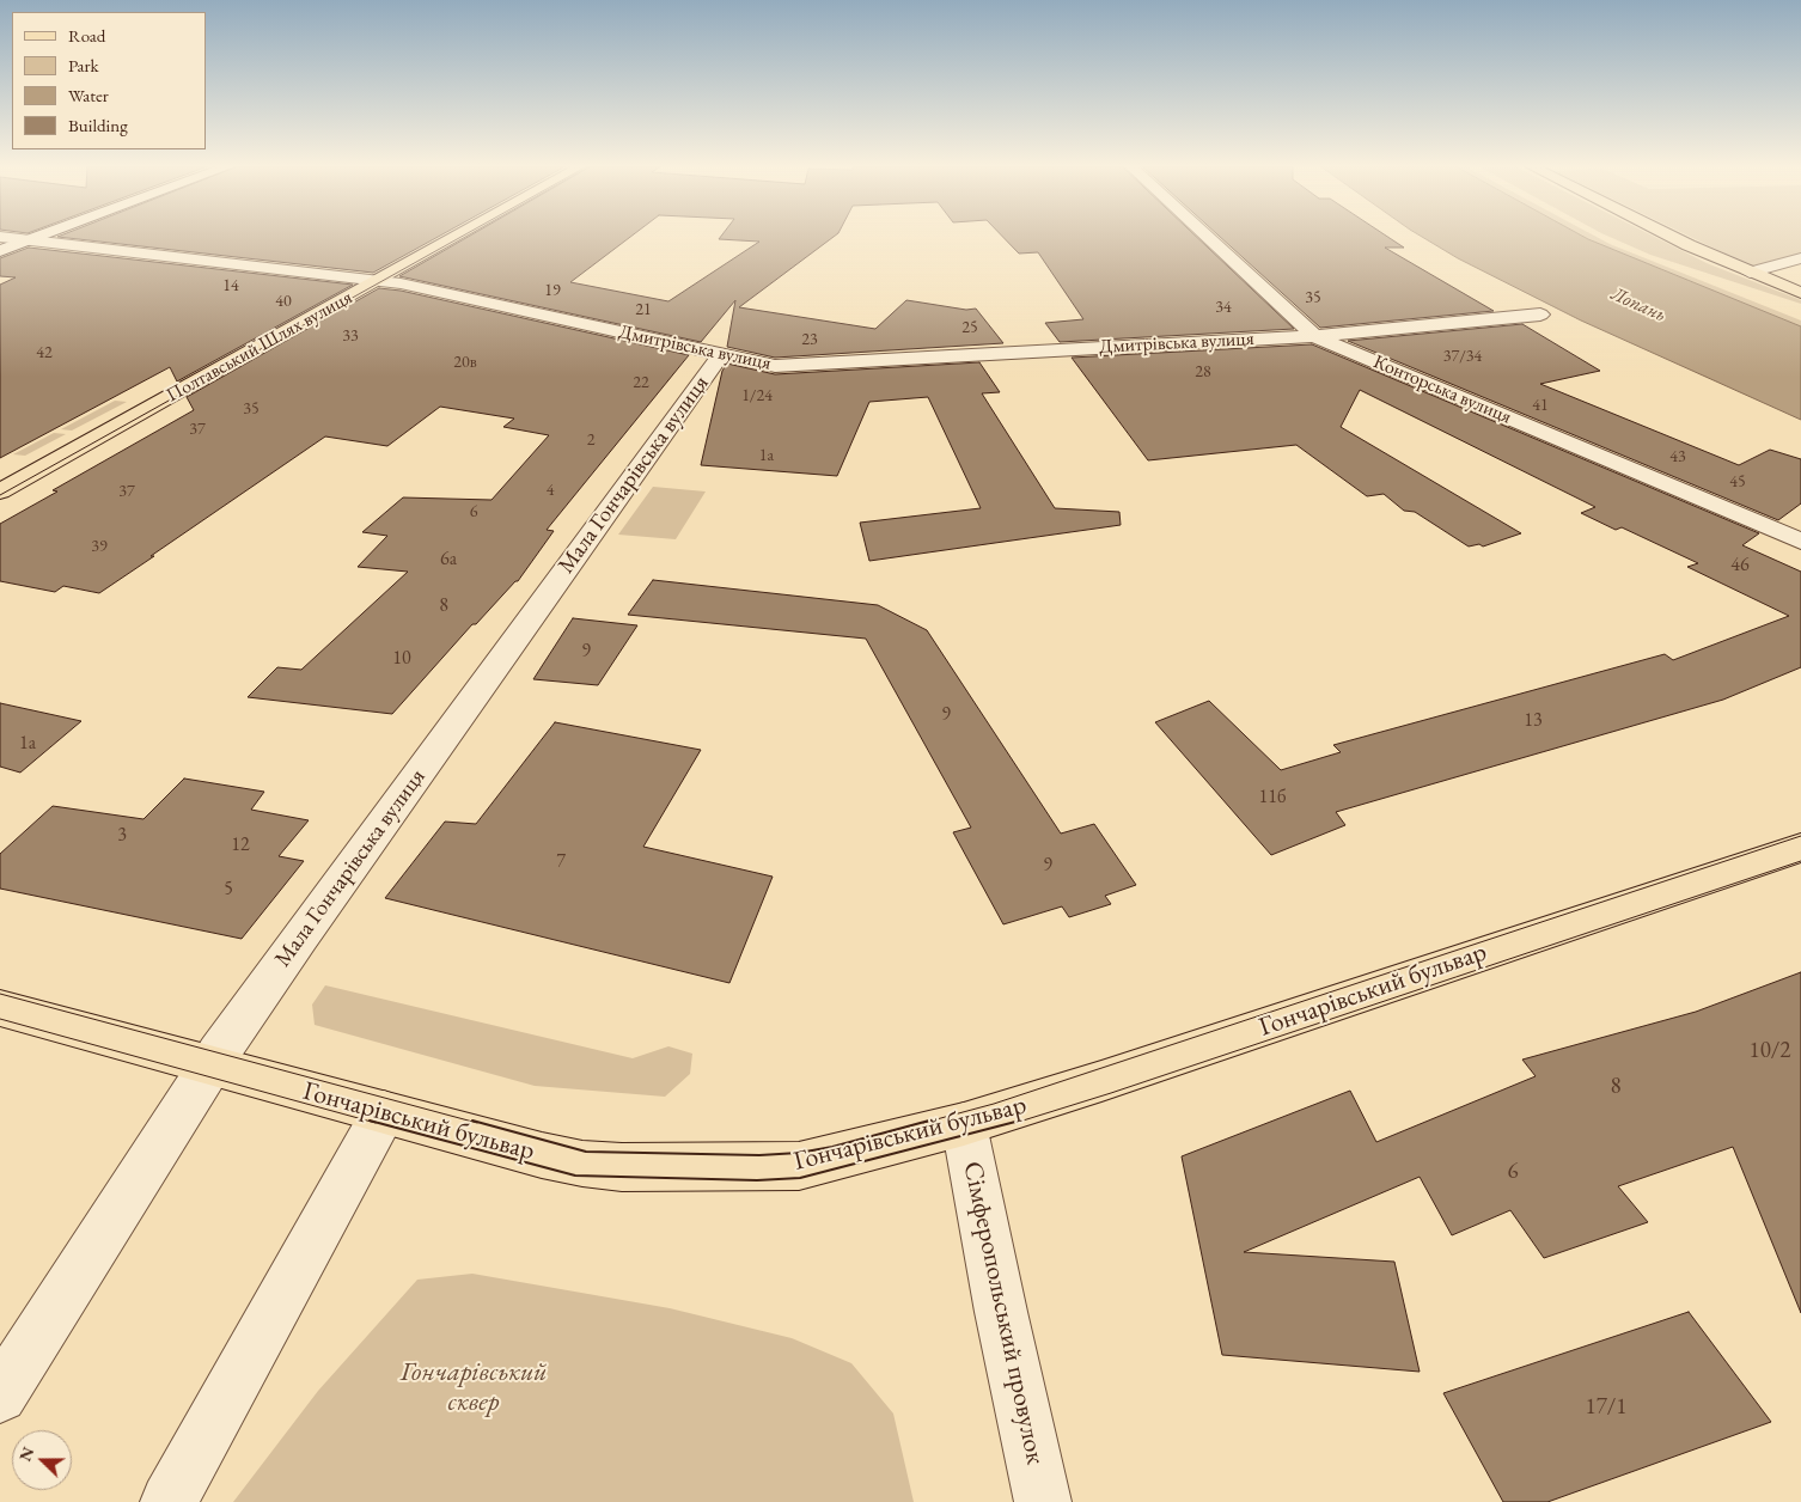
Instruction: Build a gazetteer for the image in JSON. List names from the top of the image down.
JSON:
{
  "streets": {
    "main road": ["Полтавський Шлях вулиця", "Гончарівський бульвар"],
    "street": [
      "Дмитрівська вулиця",
      "Конторська вулиця",
      "Мала Гончарівська вулиця",
      "Сімферопольський провулок"
    ]
  },
  "crossings": [
    ["Дмитрівська вулиця", "Полтавський Шлях вулиця"],
    ["Дмитрівська вулиця", "Конторська вулиця"],
    ["Дмитрівська вулиця", "Мала Гончарівська вулиця"],
    ["Мала Гончарівська вулиця", "Гончарівський бульвар"],
    ["Гончарівський бульвар", "Сімферопольський провулок"]
  ],
  "water": ["Лопань"],
  "parks": ["Гончарівський сквер"],
  "house_numbers": [
    "14",
    "19",
    "35",
    "40",
    "34",
    "21",
    "25",
    "33",
    "23",
    "42",
    "37/34",
    "20в",
    "28",
    "22",
    "1/24",
    "41",
    "35",
    "37",
    "2",
    "1а",
    "43",
    "45",
    "4",
    "37",
    "6",
    "39",
    "6а",
    "46",
    "8",
    "9",
    "10",
    "9",
    "13",
    "1а",
    "11б",
    "3",
    "12",
    "7",
    "9",
    "5",
    "10/2",
    "8",
    "6",
    "17/1"
  ],
  "legend": [
    "Road",
    "Park",
    "Water",
    "Building"
  ],
  "north": "left"
}
